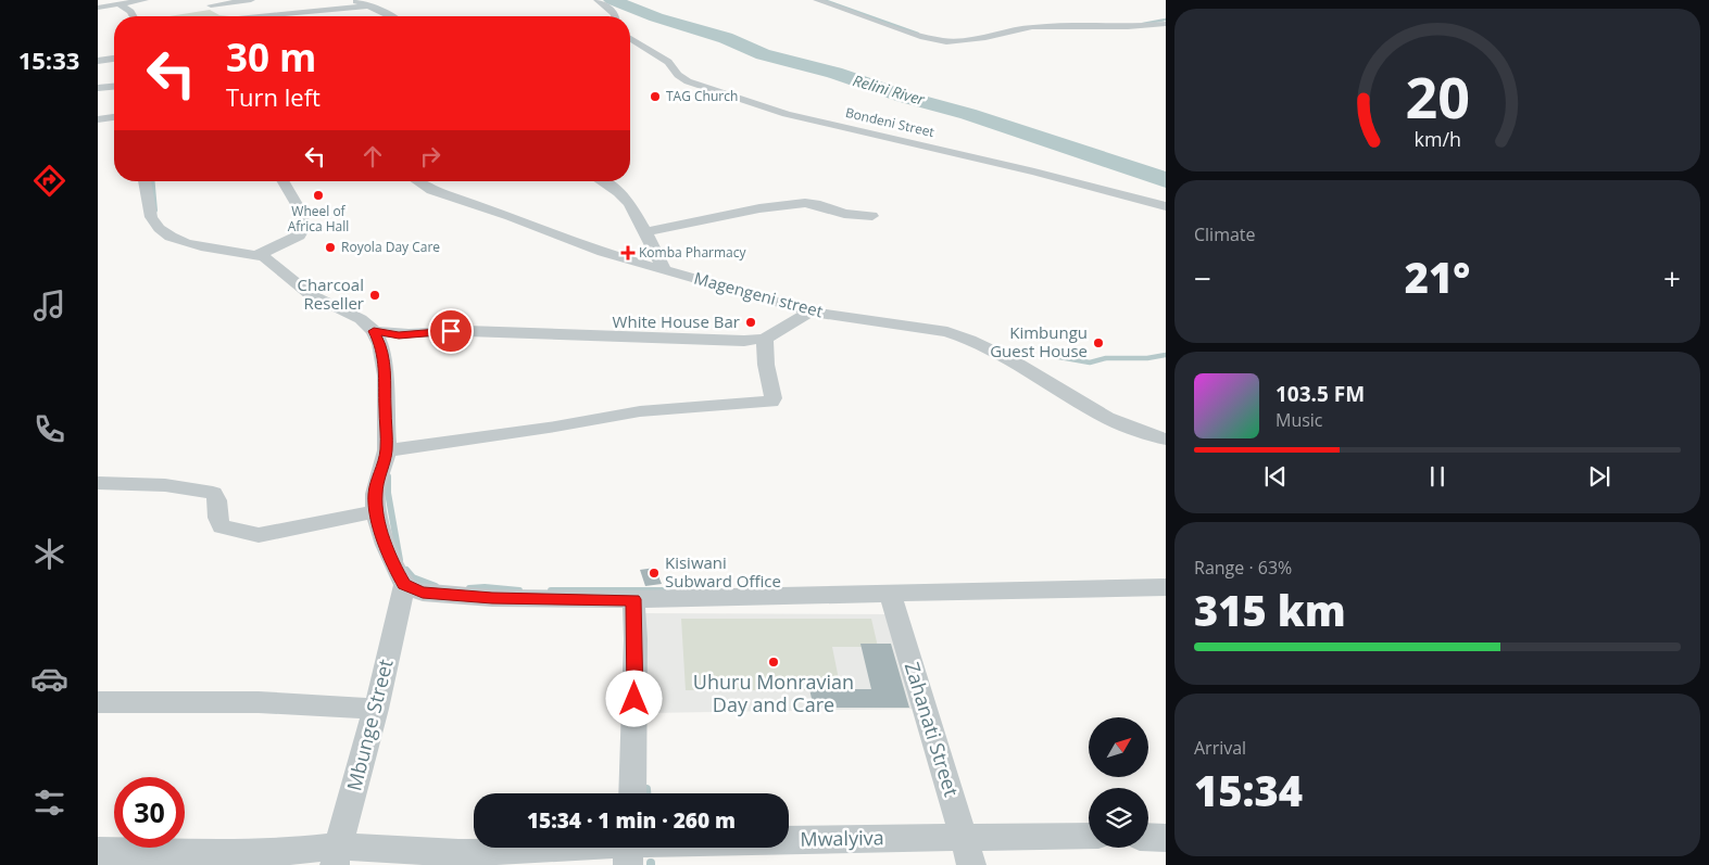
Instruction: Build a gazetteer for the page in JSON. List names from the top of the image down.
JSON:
{
  "streets": {
    "street": [
      "Bondeni Street",
      "Magengeni street",
      "Mbunge Street",
      "Zahanati Street",
      "Mwalyiva"
    ]
  },
  "crossings": [
    ["Mbunge Street", "Mwalyiva"],
    ["Zahanati Street", "Mwalyiva"]
  ],
  "water": ["Relini River"],
  "places": {
    "other": [
      "TAG Church",
      "Wheel of Africa Hall",
      "Royola Day Care",
      "Charcoal Reseller",
      "White House Bar",
      "Kimbungu Guest House",
      "Kisiwani Subward Office",
      "Uhuru Monravian Day and Care"
    ],
    "health": ["Komba Pharmacy"]
  },
  "north": "top right",
  "page": {
    "tabs": "15:33",
    "turn": ["30 m", "Turn left"],
    "tile": [
      "Climate",
      ["Range · 63%", "315 km"],
      ["Arrival", "15:34"]
    ],
    "heat": ["−", "21°", "+"],
    "song": ["103.5 FM", "Music"],
    "limit": "30",
    "trip": "15:34 · 1 min · 260 m",
    "gauge": ["20", "km/h"]
  }
}
